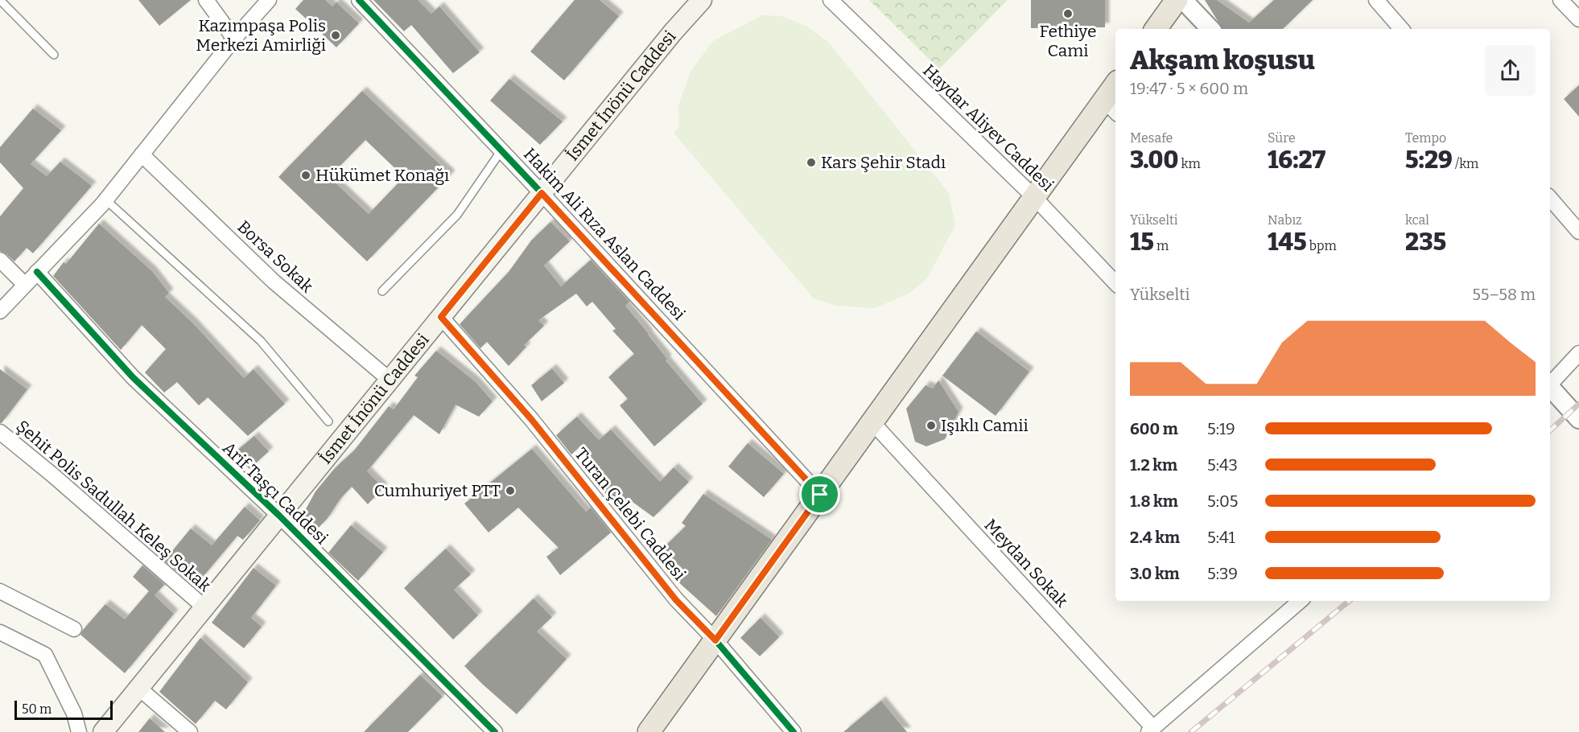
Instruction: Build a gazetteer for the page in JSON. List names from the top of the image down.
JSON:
{
  "streets": {
    "main road": ["İsmet İnönü Caddesi"],
    "street": [
      "Haydar Aliyev Caddesi",
      "Hakim Ali Rıza Aslan Caddesi",
      "Borsa Sokak",
      "Arif Taşçı Caddesi",
      "Şehit Polis Sadullah Keleş Sokak",
      "Turan Çelebi Caddesi",
      "Meydan Sokak"
    ]
  },
  "crossings": [
    ["İsmet İnönü Caddesi", "Hakim Ali Rıza Aslan Caddesi"],
    ["İsmet İnönü Caddesi", "Borsa Sokak"],
    ["İsmet İnönü Caddesi", "Arif Taşçı Caddesi"],
    ["İsmet İnönü Caddesi", "Şehit Polis Sadullah Keleş Sokak"],
    ["İsmet İnönü Caddesi", "Turan Çelebi Caddesi"]
  ],
  "places": [
    "Fethiye Cami",
    "Kazımpaşa Polis Merkezi Amirliği",
    "Kars Şehir Stadı",
    "Hükümet Konağı",
    "Işıklı Camii",
    "Cumhuriyet PTT"
  ],
  "scale_bar": "50 m",
  "page": {
    "heading": ["Akşam koşusu", "19:47 · 5 × 600 m"],
    "stats": [
      ["Mesafe", "3.00 km"],
      ["Süre", "16:27"],
      ["Tempo", "5:29 /km"],
      ["Yükselti", "15 m"],
      ["Nabız", "145 bpm"],
      ["kcal", "235"]
    ],
    "chart": ["Yükselti", "55–58 m"],
    "list": [
      {
        "name": "600 m",
        "note": "5:19"
      },
      {
        "name": "1.2 km",
        "note": "5:43"
      },
      {
        "name": "1.8 km",
        "note": "5:05"
      },
      {
        "name": "2.4 km",
        "note": "5:41"
      },
      {
        "name": "3.0 km",
        "note": "5:39"
      }
    ],
    "scale": "50 m"
  }
}
